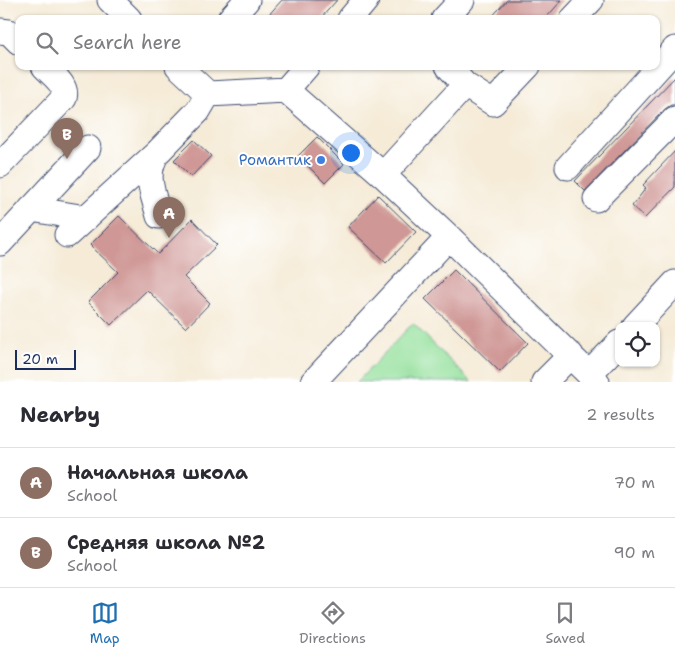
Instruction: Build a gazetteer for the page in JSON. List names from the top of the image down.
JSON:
{
  "places": ["Романтик"],
  "scale_bar": "20 m",
  "page": {
    "search": "Search here",
    "pins": ["B", "A"],
    "scale": "20 m",
    "heading": ["Nearby", "2 results"],
    "list": [
      {
        "mark": "A",
        "name": "Начальная школа",
        "note": "School",
        "value": "70 m"
      },
      {
        "mark": "B",
        "name": "Средняя школа №2",
        "note": "School",
        "value": "90 m"
      }
    ],
    "nav": ["Map", "Directions", "Saved"]
  }
}
